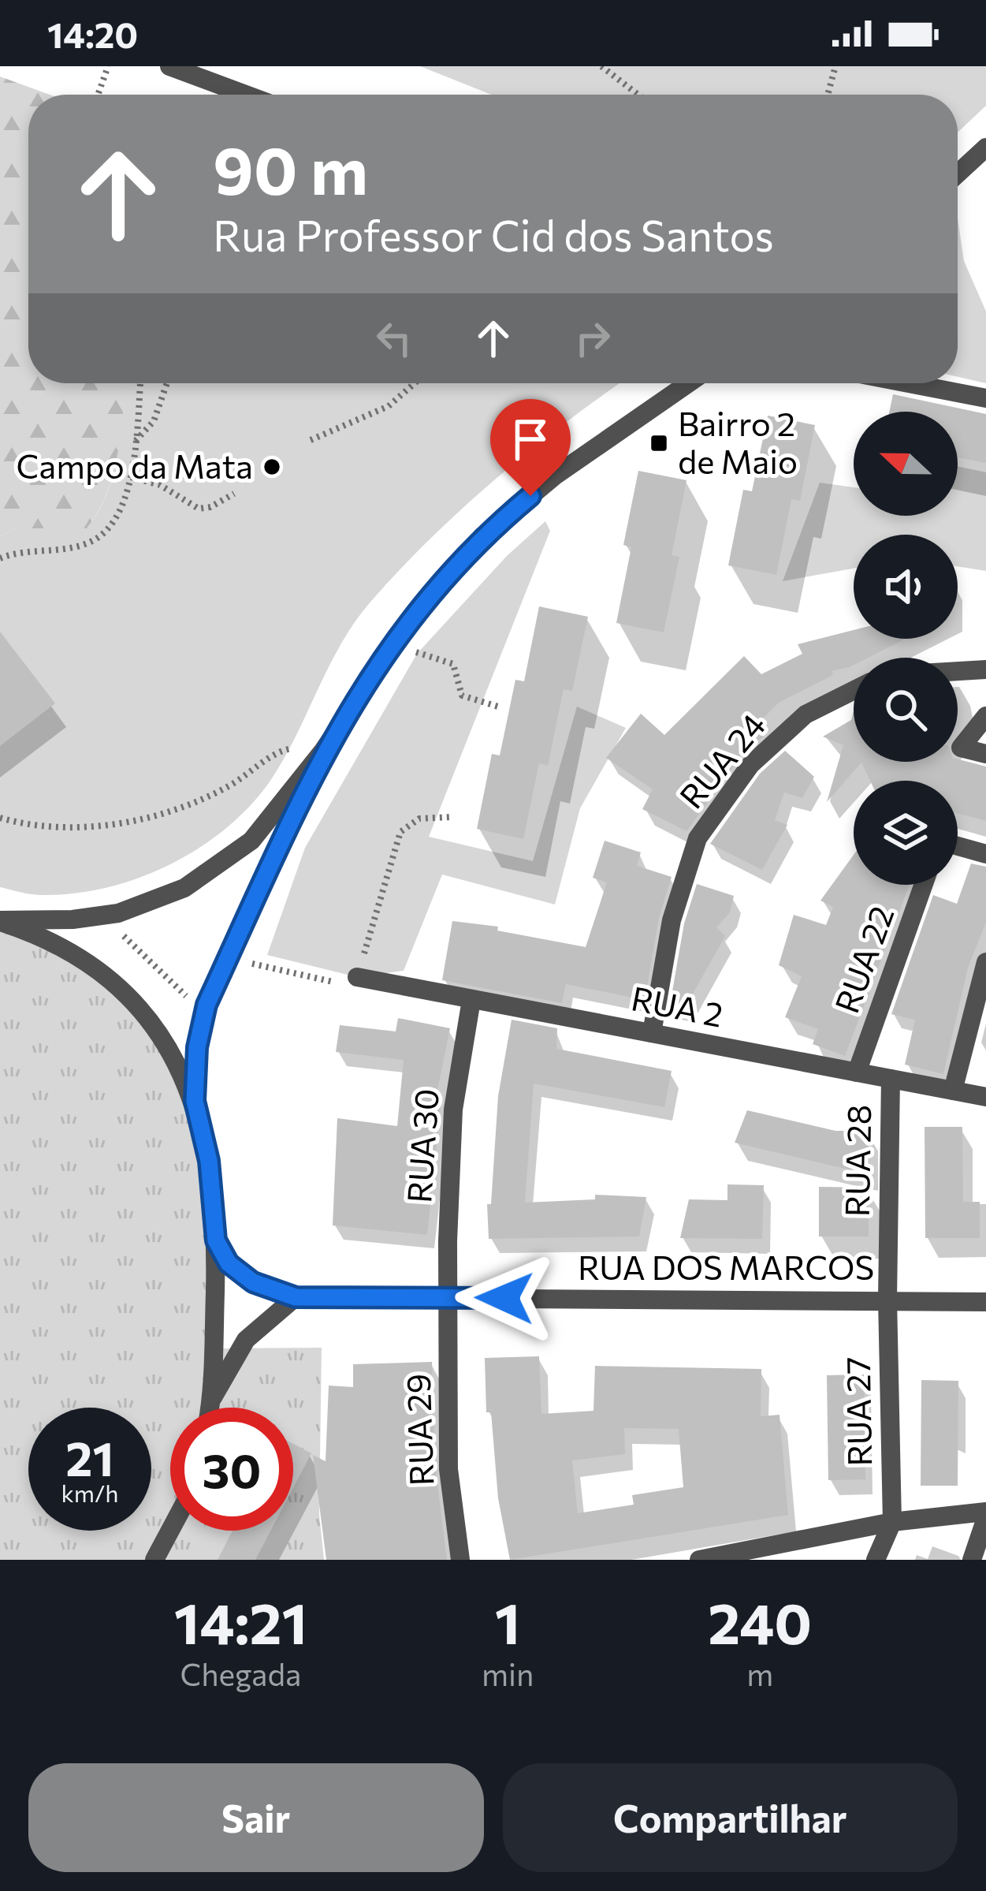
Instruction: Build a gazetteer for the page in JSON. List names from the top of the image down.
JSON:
{
  "streets": {
    "street": [
      "RUA 24",
      "RUA 22",
      "RUA 2",
      "RUA 30",
      "RUA 28",
      "RUA DOS MARCOS",
      "RUA 27",
      "RUA 29"
    ]
  },
  "crossings": [
    ["RUA 24", "RUA 2"],
    ["RUA 22", "RUA 2"],
    ["RUA 2", "RUA 30"],
    ["RUA 2", "RUA 28"],
    ["RUA 30", "RUA DOS MARCOS"],
    ["RUA 30", "RUA 29"],
    ["RUA 28", "RUA DOS MARCOS"],
    ["RUA 28", "RUA 27"],
    ["RUA DOS MARCOS", "RUA 27"],
    ["RUA DOS MARCOS", "RUA 29"]
  ],
  "places": {
    "transit": ["Bairro 2 de Maio"],
    "other": ["Campo da Mata"]
  },
  "north": "left",
  "page": {
    "status": "14:20",
    "turn": ["90 m", "Rua Professor Cid dos Santos"],
    "speed": "21 km/h",
    "limit": "30",
    "eta": [
      "14:21",
      "Chegada",
      "1",
      "min",
      "240",
      "m"
    ],
    "buttons": ["Sair", "Compartilhar"]
  }
}
